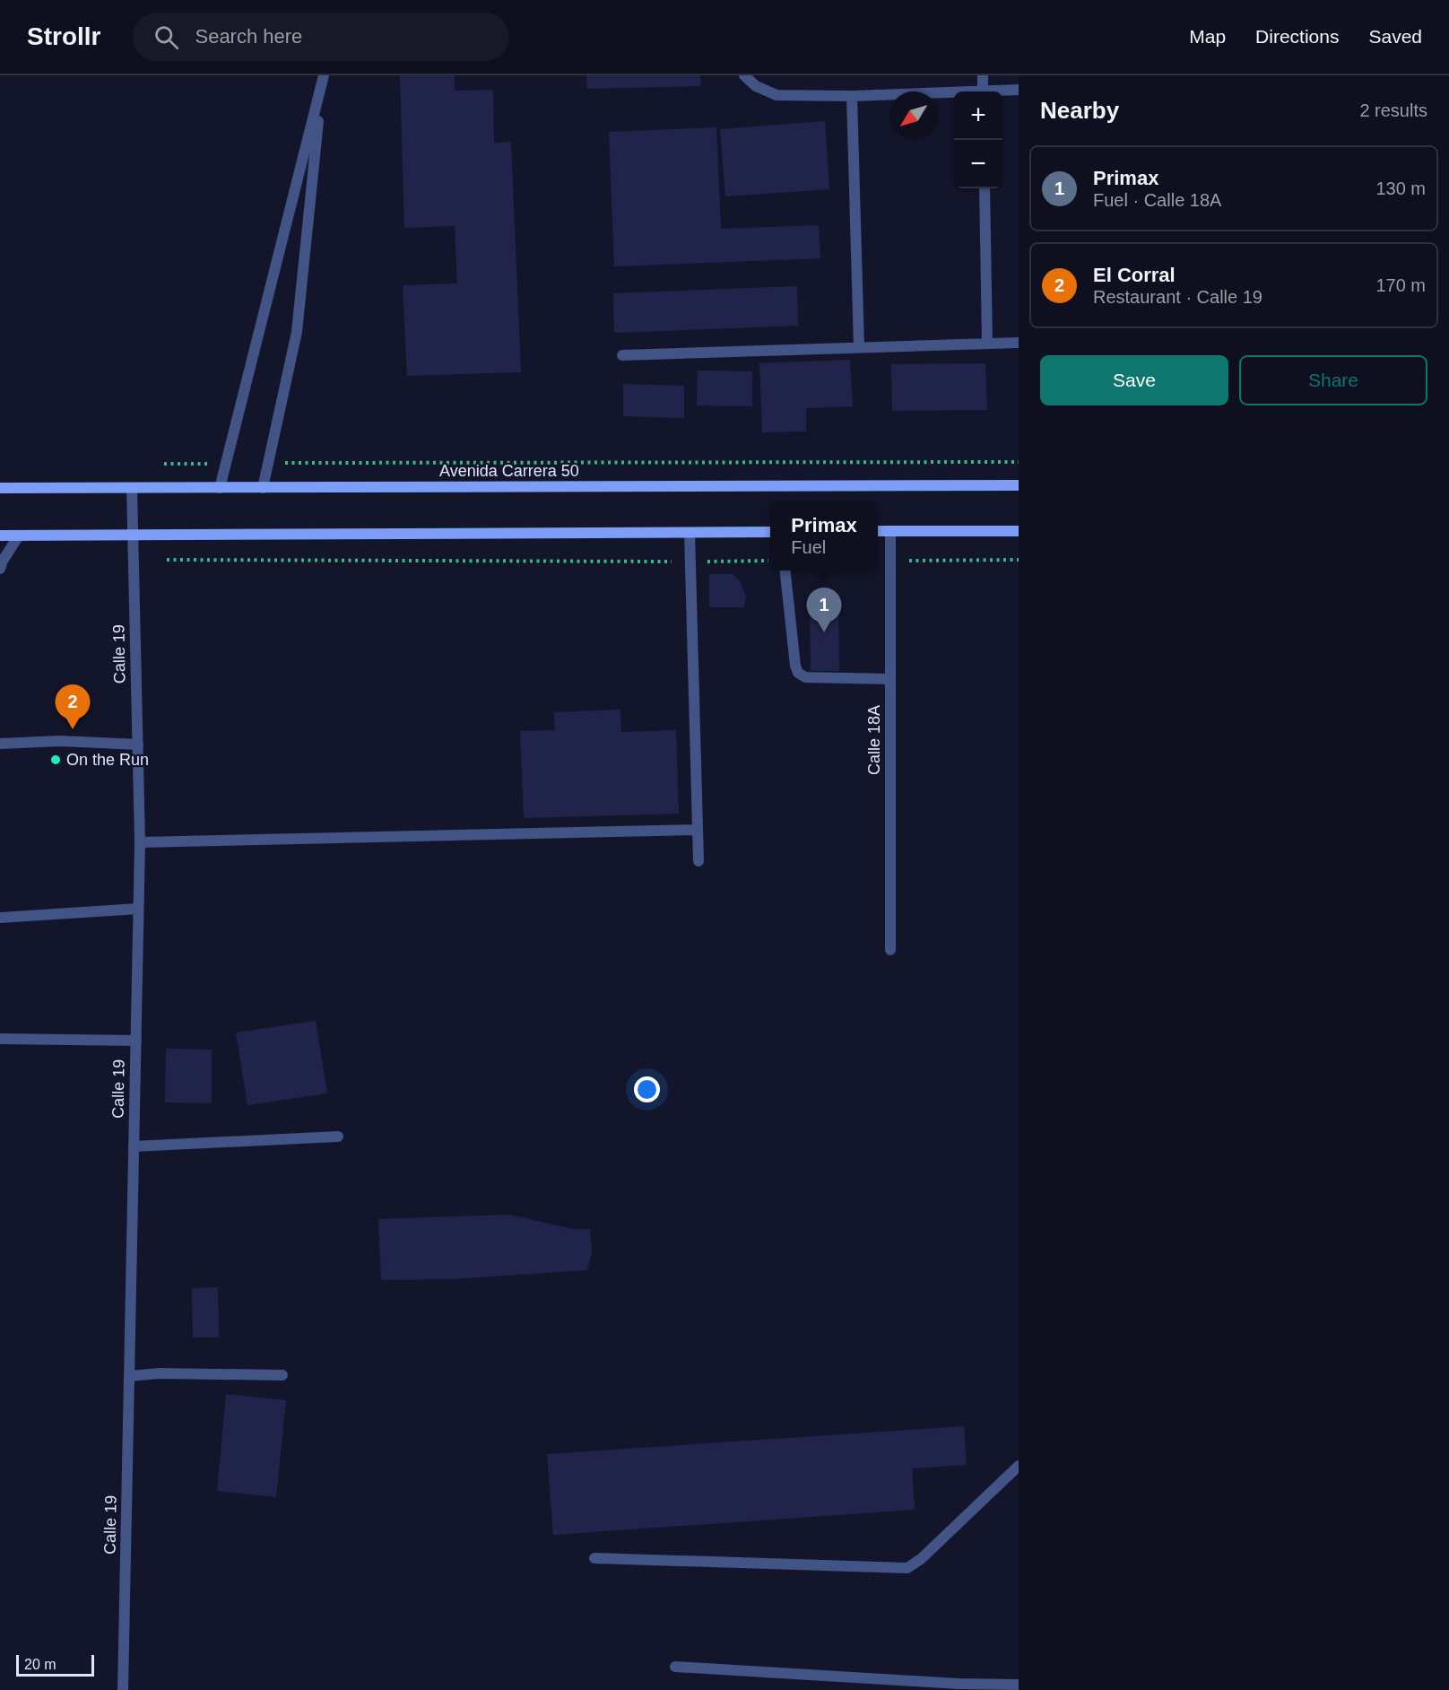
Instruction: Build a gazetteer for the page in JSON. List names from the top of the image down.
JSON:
{
  "streets": {
    "main road": ["Avenida Carrera 50"],
    "street": ["Calle 19", "Calle 18A"]
  },
  "crossings": [
    ["Avenida Carrera 50", "Calle 19"]
  ],
  "places": ["On the Run"],
  "scale_bar": "20 m",
  "north": "bottom left",
  "page": {
    "header": "Strollr",
    "search": "Search here",
    "nav": ["Map", "Directions", "Saved"],
    "heading": ["Nearby", "2 results"],
    "map_buttons": ["+", "−"],
    "list": [
      {
        "mark": "1",
        "name": "Primax",
        "note": "Fuel · Calle 18A",
        "value": "130 m"
      },
      {
        "mark": "2",
        "name": "El Corral",
        "note": "Restaurant · Calle 19",
        "value": "170 m"
      }
    ],
    "buttons": ["Save", "Share"],
    "popup": ["Primax", "Fuel"],
    "pins": ["1", "2"],
    "scale": "20 m"
  }
}
